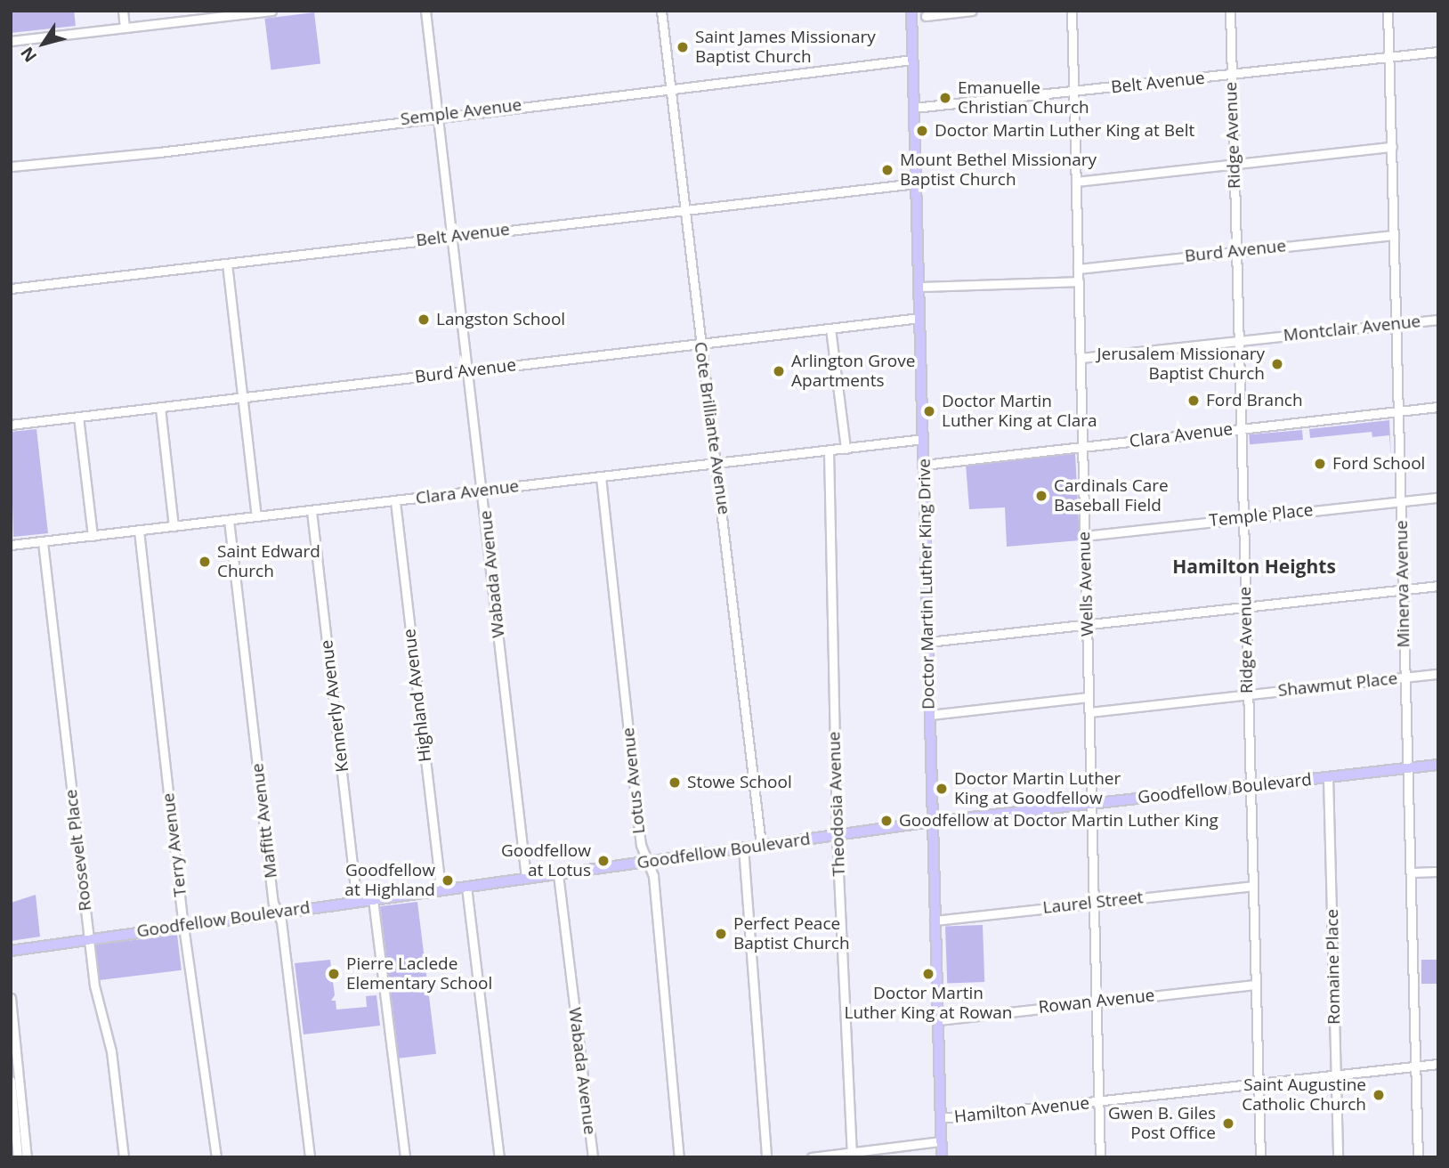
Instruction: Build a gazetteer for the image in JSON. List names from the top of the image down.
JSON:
{
  "streets": {
    "main road": ["Doctor Martin Luther King Drive", "Goodfellow Boulevard"],
    "street": [
      "Belt Avenue",
      "Semple Avenue",
      "Ridge Avenue",
      "Burd Avenue",
      "Montclair Avenue",
      "Cote Brilliante Avenue",
      "Clara Avenue",
      "Temple Place",
      "Wabada Avenue",
      "Wells Avenue",
      "Minerva Avenue",
      "Shawmut Place",
      "Highland Avenue",
      "Kennerly Avenue",
      "Lotus Avenue",
      "Theodosia Avenue",
      "Maffitt Avenue",
      "Terry Avenue",
      "Roosevelt Place",
      "Laurel Street",
      "Romaine Place",
      "Rowan Avenue",
      "Hamilton Avenue"
    ]
  },
  "crossings": [
    ["Belt Avenue", "Ridge Avenue"],
    ["Belt Avenue", "Cote Brilliante Avenue"],
    ["Belt Avenue", "Wabada Avenue"],
    ["Belt Avenue", "Doctor Martin Luther King Drive"],
    ["Belt Avenue", "Wells Avenue"],
    ["Belt Avenue", "Minerva Avenue"],
    ["Semple Avenue", "Cote Brilliante Avenue"],
    ["Semple Avenue", "Wabada Avenue"],
    ["Semple Avenue", "Doctor Martin Luther King Drive"],
    ["Ridge Avenue", "Burd Avenue"],
    ["Ridge Avenue", "Montclair Avenue"],
    ["Ridge Avenue", "Clara Avenue"],
    ["Ridge Avenue", "Temple Place"],
    ["Ridge Avenue", "Shawmut Place"],
    ["Ridge Avenue", "Goodfellow Boulevard"],
    ["Ridge Avenue", "Laurel Street"],
    ["Ridge Avenue", "Rowan Avenue"],
    ["Ridge Avenue", "Hamilton Avenue"],
    ["Burd Avenue", "Cote Brilliante Avenue"],
    ["Burd Avenue", "Wabada Avenue"],
    ["Burd Avenue", "Doctor Martin Luther King Drive"],
    ["Burd Avenue", "Wells Avenue"],
    ["Burd Avenue", "Minerva Avenue"],
    ["Montclair Avenue", "Wells Avenue"],
    ["Montclair Avenue", "Minerva Avenue"],
    ["Cote Brilliante Avenue", "Clara Avenue"],
    ["Cote Brilliante Avenue", "Goodfellow Boulevard"],
    ["Clara Avenue", "Wabada Avenue"],
    ["Clara Avenue", "Doctor Martin Luther King Drive"],
    ["Clara Avenue", "Wells Avenue"],
    ["Clara Avenue", "Minerva Avenue"],
    ["Clara Avenue", "Highland Avenue"],
    ["Clara Avenue", "Kennerly Avenue"],
    ["Clara Avenue", "Lotus Avenue"],
    ["Clara Avenue", "Theodosia Avenue"],
    ["Clara Avenue", "Maffitt Avenue"],
    ["Clara Avenue", "Terry Avenue"],
    ["Clara Avenue", "Roosevelt Place"],
    ["Temple Place", "Wells Avenue"],
    ["Temple Place", "Minerva Avenue"],
    ["Wabada Avenue", "Goodfellow Boulevard"],
    ["Doctor Martin Luther King Drive", "Goodfellow Boulevard"],
    ["Doctor Martin Luther King Drive", "Laurel Street"],
    ["Doctor Martin Luther King Drive", "Rowan Avenue"],
    ["Doctor Martin Luther King Drive", "Hamilton Avenue"],
    ["Wells Avenue", "Shawmut Place"],
    ["Wells Avenue", "Goodfellow Boulevard"],
    ["Wells Avenue", "Laurel Street"],
    ["Wells Avenue", "Rowan Avenue"],
    ["Wells Avenue", "Hamilton Avenue"],
    ["Minerva Avenue", "Shawmut Place"],
    ["Minerva Avenue", "Goodfellow Boulevard"],
    ["Minerva Avenue", "Hamilton Avenue"],
    ["Highland Avenue", "Goodfellow Boulevard"],
    ["Kennerly Avenue", "Goodfellow Boulevard"],
    ["Lotus Avenue", "Goodfellow Boulevard"],
    ["Goodfellow Boulevard", "Theodosia Avenue"],
    ["Goodfellow Boulevard", "Maffitt Avenue"],
    ["Goodfellow Boulevard", "Terry Avenue"],
    ["Goodfellow Boulevard", "Roosevelt Place"],
    ["Goodfellow Boulevard", "Romaine Place"],
    ["Theodosia Avenue", "Hamilton Avenue"],
    ["Romaine Place", "Hamilton Avenue"]
  ],
  "districts": ["Hamilton Heights"],
  "places": [
    "Saint James Missionary Baptist Church",
    "Emanuelle Christian Church",
    "Doctor Martin Luther King at Belt",
    "Mount Bethel Missionary Baptist Church",
    "Langston School",
    "Jerusalem Missionary Baptist Church",
    "Arlington Grove Apartments",
    "Ford Branch",
    "Doctor Martin Luther King at Clara",
    "Ford School",
    "Cardinals Care Baseball Field",
    "Saint Edward Church",
    "Stowe School",
    "Doctor Martin Luther King at Goodfellow",
    "Goodfellow at Doctor Martin Luther King",
    "Goodfellow at Lotus",
    "Goodfellow at Highland",
    "Perfect Peace Baptist Church",
    "Pierre Laclede Elementary School",
    "Doctor Martin Luther King at Rowan",
    "Saint Augustine Catholic Church",
    "Gwen B. Giles Post Office"
  ],
  "north": "bottom left"
}
